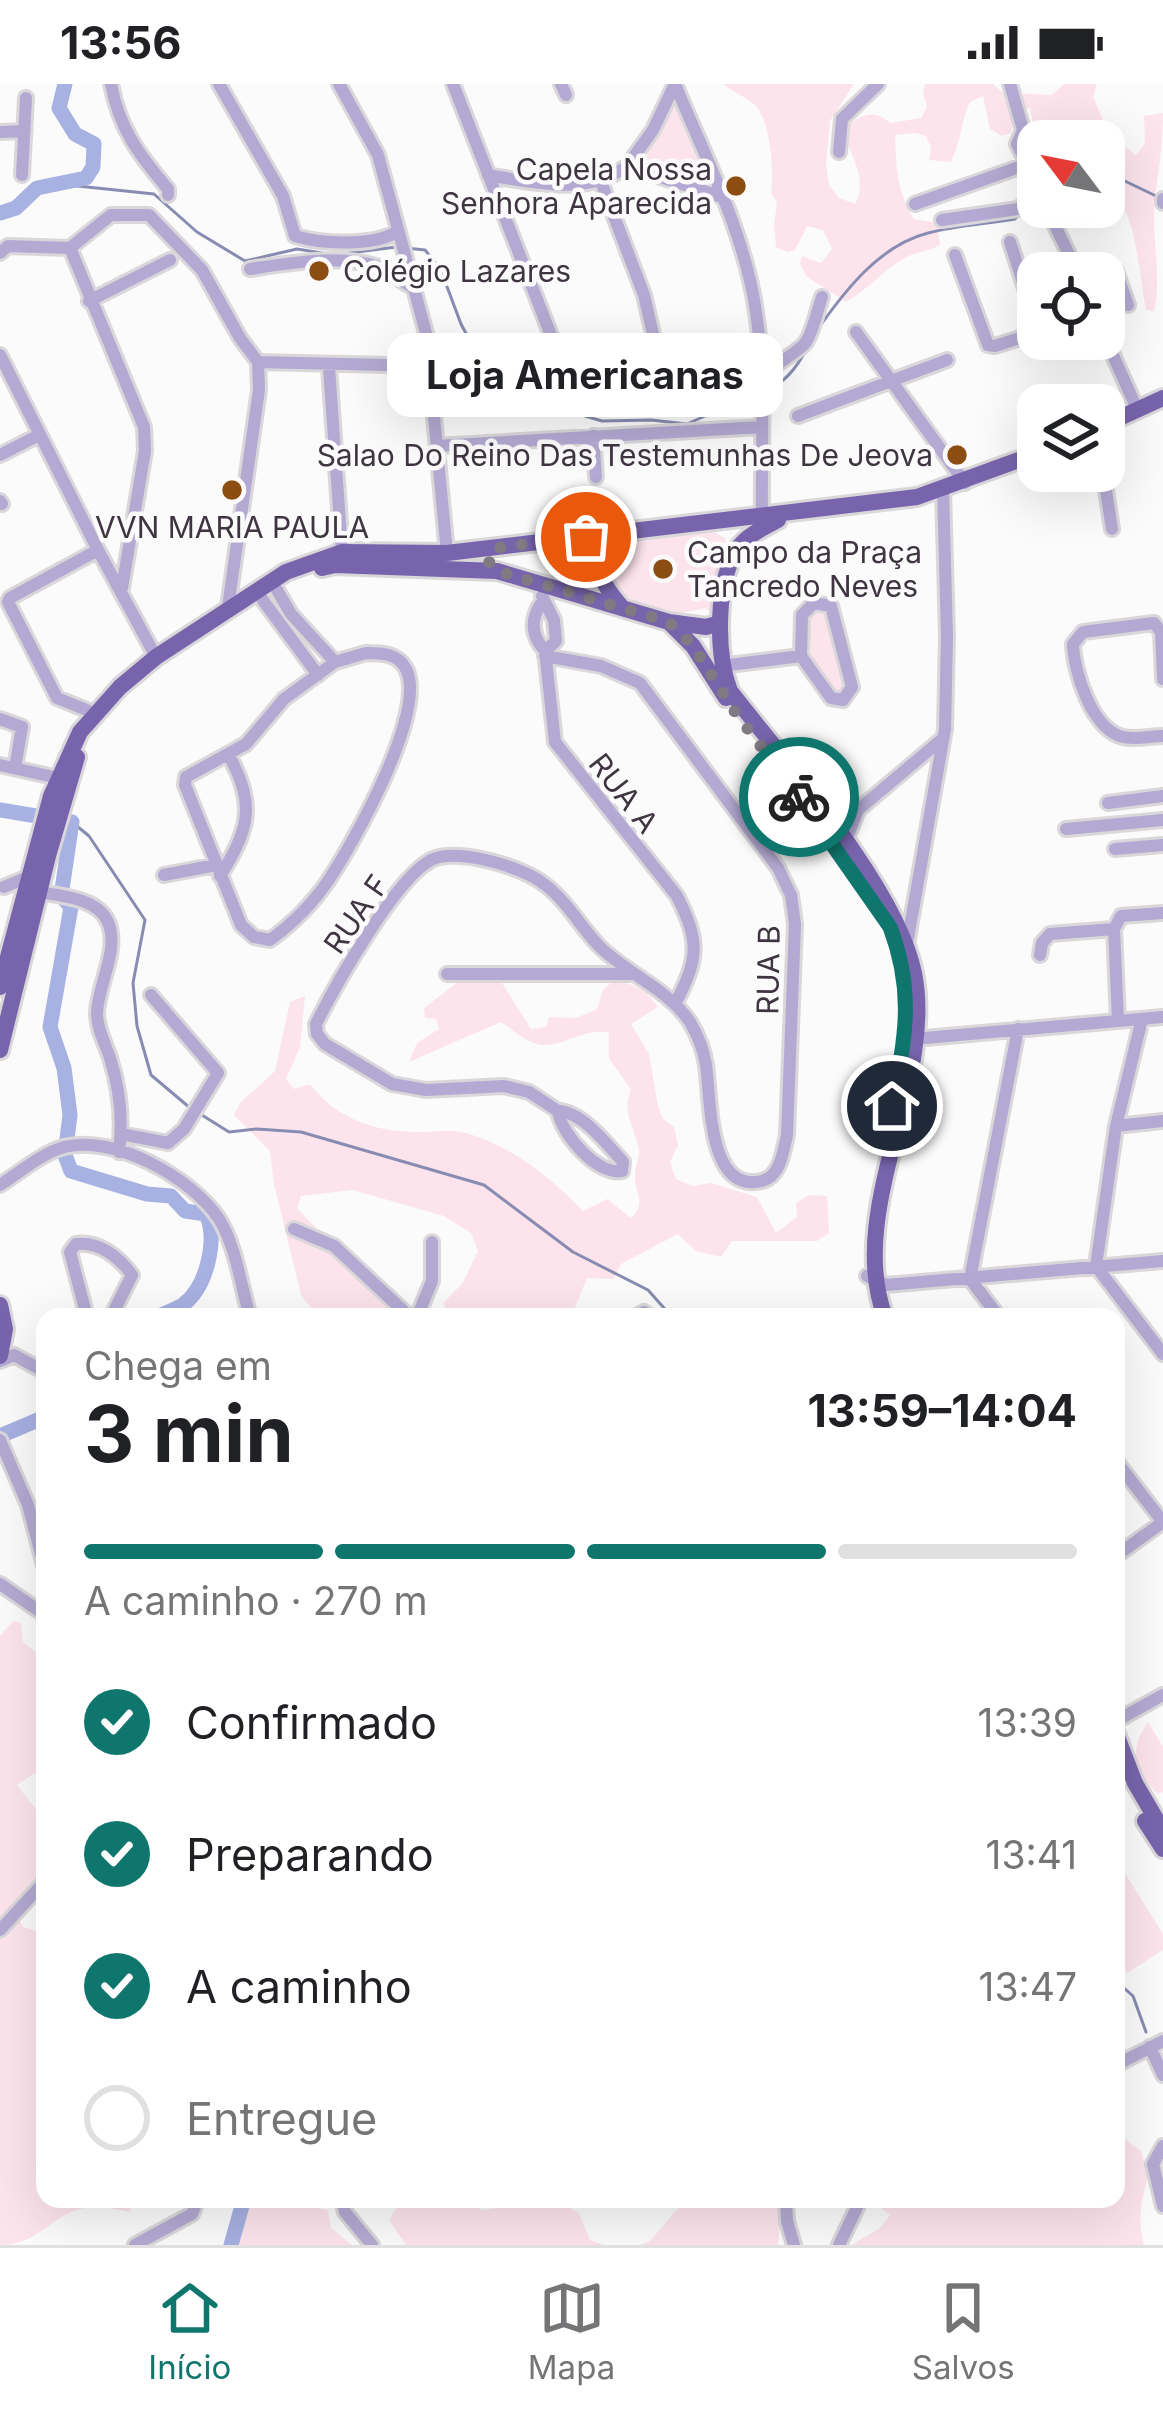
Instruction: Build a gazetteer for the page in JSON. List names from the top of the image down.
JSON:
{
  "streets": {
    "street": ["RUA A", "RUA F", "RUA B"]
  },
  "crossings": [
    ["RUA A", "RUA F"],
    ["RUA A", "RUA B"],
    ["RUA F", "RUA B"]
  ],
  "places": [
    "Capela Nossa Senhora Aparecida",
    "Colégio Lazares",
    "Salao Do Reino Das Testemunhas De Jeova",
    "VVN MARIA PAULA",
    "Loja Americanas",
    "Campo da Praça Tancredo Neves"
  ],
  "north": "top left",
  "page": {
    "status": "13:56",
    "bubble": "Loja Americanas",
    "heading": ["3 min", "Chega em", "13:59–14:04"],
    "bar": "A caminho · 270 m",
    "list": [
      ["Confirmado", "13:39"],
      ["Preparando", "13:41"],
      ["A caminho", "13:47"],
      "Entregue"
    ],
    "tabs": ["Início", "Mapa", "Salvos"]
  }
}
